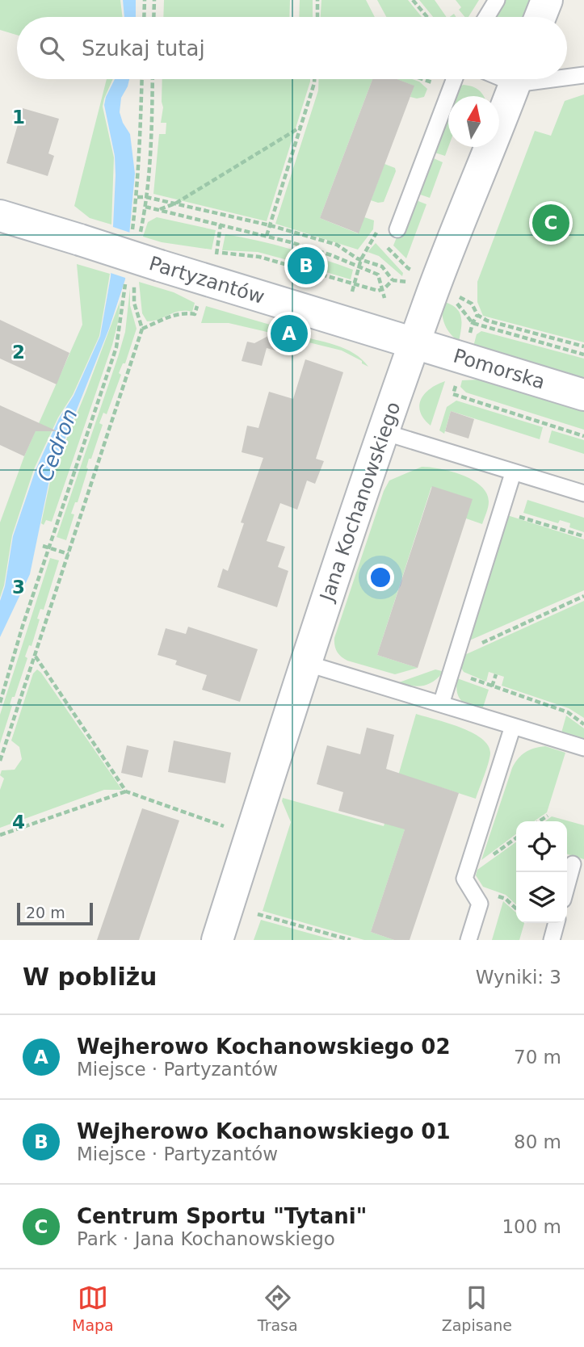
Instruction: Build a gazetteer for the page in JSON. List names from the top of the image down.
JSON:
{
  "streets": {
    "street": ["Partyzantów", "Pomorska", "Jana Kochanowskiego"]
  },
  "crossings": [
    ["Partyzantów", "Pomorska"],
    ["Partyzantów", "Jana Kochanowskiego"],
    ["Pomorska", "Jana Kochanowskiego"]
  ],
  "water": ["Cedron"],
  "scale_bar": "20 m",
  "north": "top",
  "page": {
    "search": "Szukaj tutaj",
    "pins": ["C", "B", "A"],
    "scale": "20 m",
    "heading": ["W pobliżu", "Wyniki: 3"],
    "list": [
      {
        "mark": "A",
        "name": "Wejherowo Kochanowskiego 02",
        "note": "Miejsce · Partyzantów",
        "value": "70 m"
      },
      {
        "mark": "B",
        "name": "Wejherowo Kochanowskiego 01",
        "note": "Miejsce · Partyzantów",
        "value": "80 m"
      },
      {
        "mark": "C",
        "name": "Centrum Sportu \"Tytani\"",
        "note": "Park · Jana Kochanowskiego",
        "value": "100 m"
      }
    ],
    "nav": ["Mapa", "Trasa", "Zapisane"]
  },
  "grid": {
    "rows": [
      "1",
      "2",
      "3",
      "4"
    ]
  }
}
